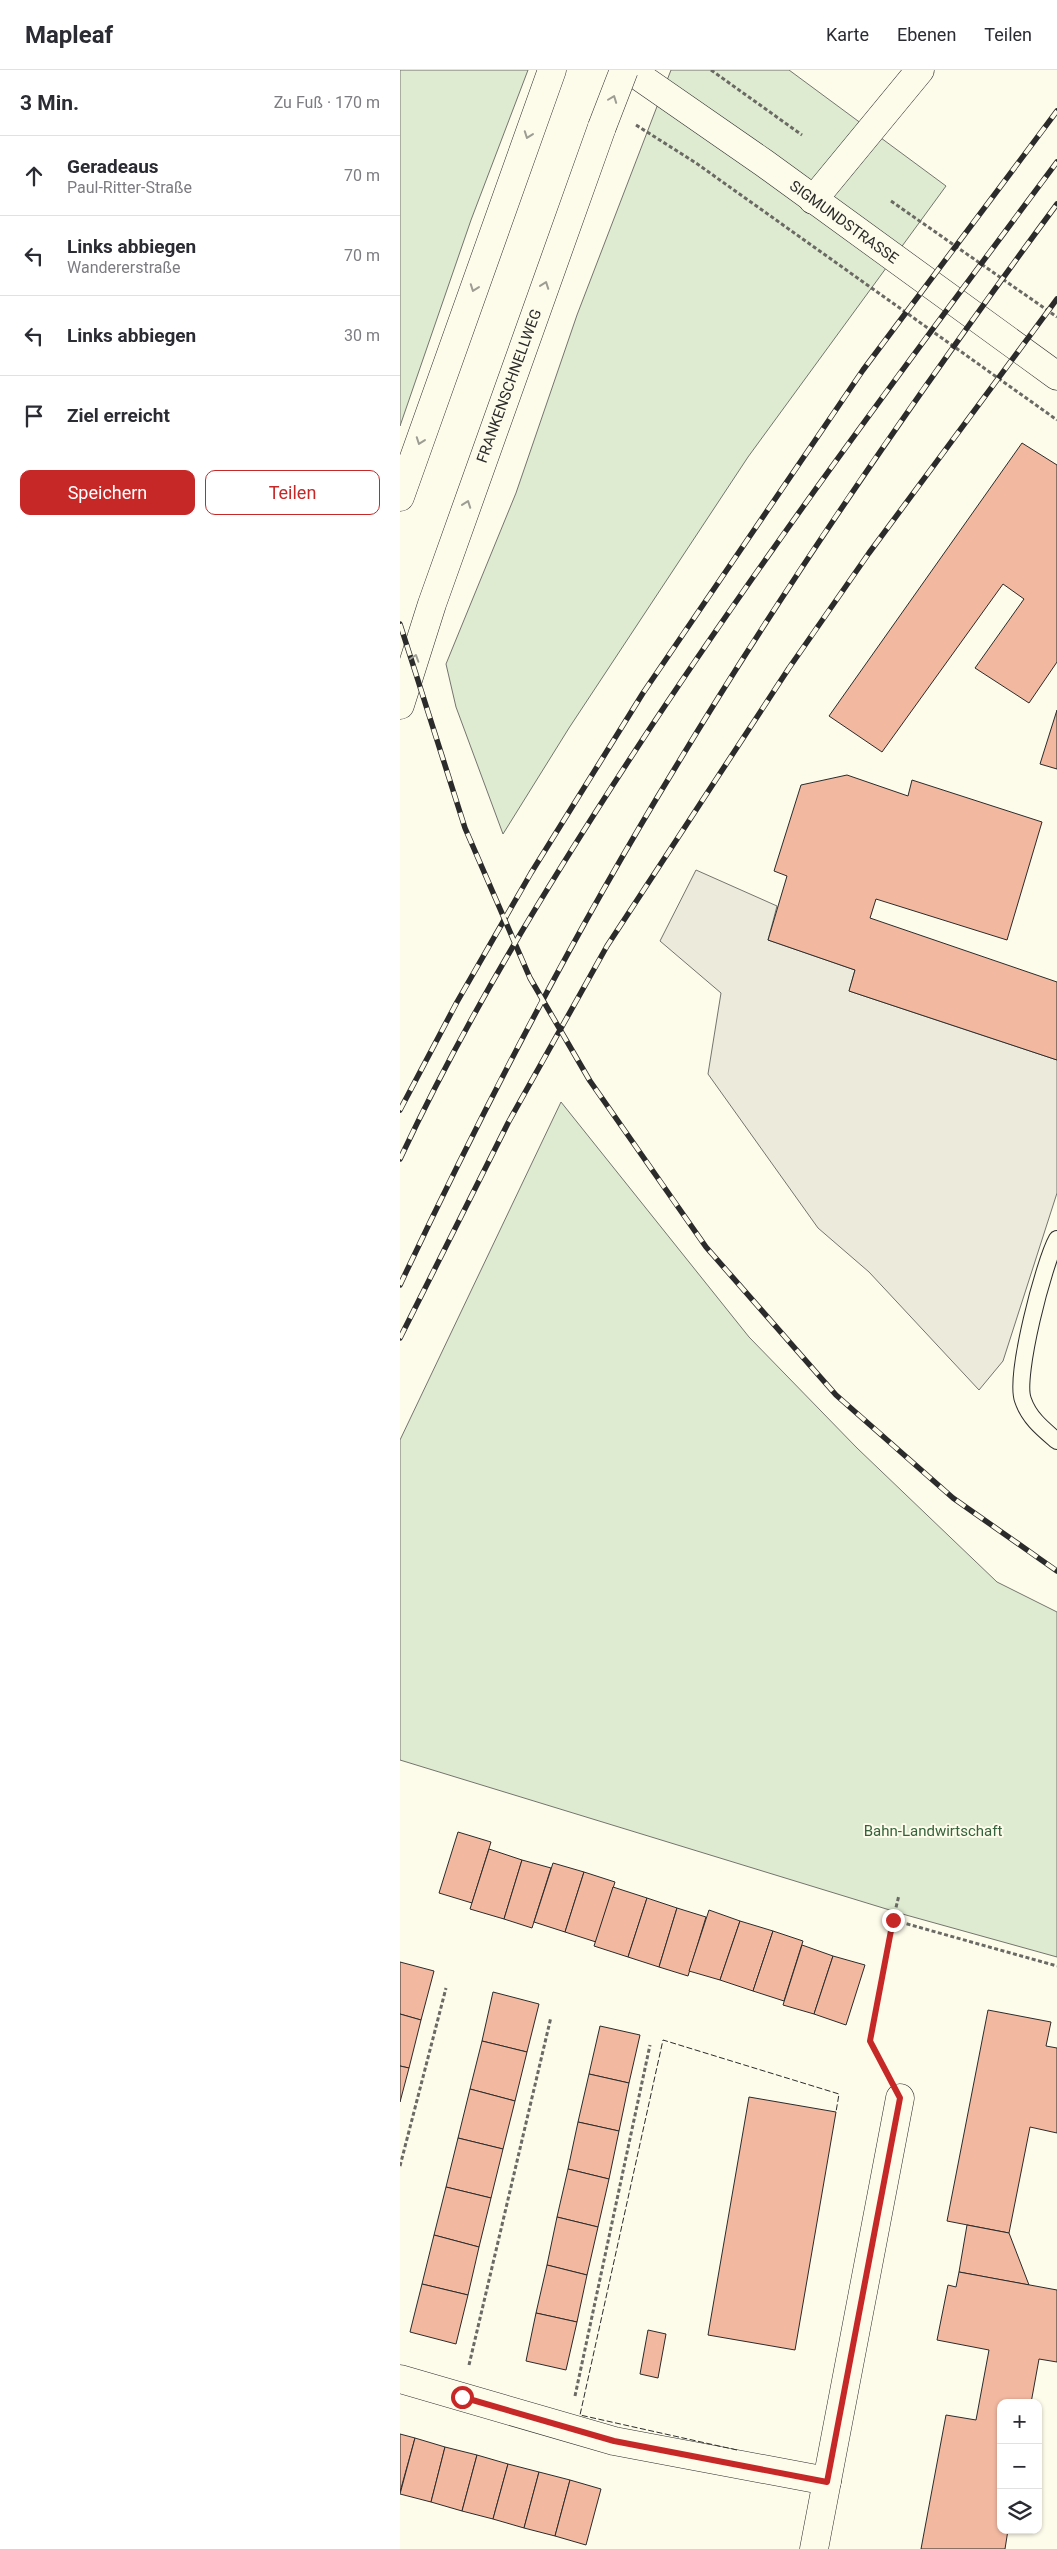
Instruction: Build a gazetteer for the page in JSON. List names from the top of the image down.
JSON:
{
  "streets": {
    "main road": ["SIGMUNDSTRASSE", "FRANKENSCHNELLWEG"]
  },
  "parks": ["Bahn-Landwirtschaft"],
  "page": {
    "header": "Mapleaf",
    "nav": ["Karte", "Ebenen", "Teilen"],
    "heading": ["3 Min.", "Zu Fuß · 170 m"],
    "list": [
      ["Geradeaus", "Paul-Ritter-Straße", "70 m"],
      ["Links abbiegen", "Wandererstraße", "70 m"],
      ["Links abbiegen", "30 m"],
      "Ziel erreicht"
    ],
    "buttons": ["Speichern", "Teilen"],
    "map_buttons": ["+", "−"]
  }
}
